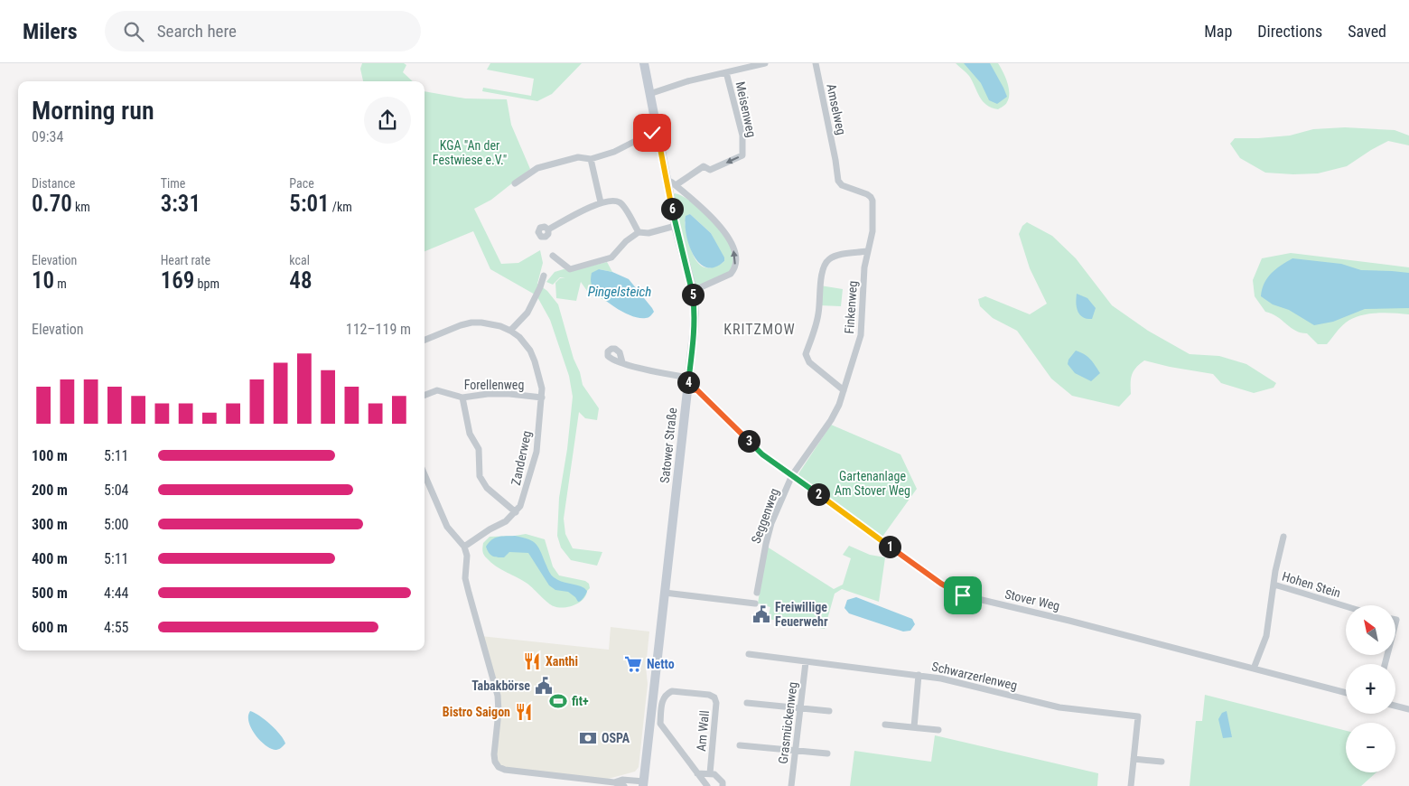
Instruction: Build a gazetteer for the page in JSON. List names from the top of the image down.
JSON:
{
  "streets": {
    "main road": ["Satower Straße"],
    "street": [
      "Meisenweg",
      "Amselweg",
      "Finkenweg",
      "Forellenweg",
      "Zanderweg",
      "Seggenweg",
      "Hohen Stein",
      "Stover Weg",
      "Schwarzerlenweg",
      "Grasmückenweg",
      "Am Wall"
    ]
  },
  "crossings": [
    ["Amselweg", "Finkenweg"],
    ["Finkenweg", "Seggenweg"],
    ["Finkenweg", "Stover Weg"],
    ["Forellenweg", "Zanderweg"],
    ["Satower Straße", "Stover Weg"],
    ["Seggenweg", "Stover Weg"],
    ["Hohen Stein", "Stover Weg"],
    ["Schwarzerlenweg", "Grasmückenweg"]
  ],
  "districts": ["KRITZMOW"],
  "water": ["Pingelsteich"],
  "parks": ["KGA \"An der Festwiese e.V.\"", "Gartenanlage Am Stover Weg"],
  "places": {
    "public building": ["Freiwillige Feuerwehr", "Tabakbörse"],
    "restaurant": ["Xanthi", "Bistro Saigon"],
    "supermarket": ["Netto"],
    "sports": ["fit+"],
    "bank": ["OSPA"]
  },
  "north": "top left",
  "page": {
    "header": "Milers",
    "search": "Search here",
    "nav": ["Map", "Directions", "Saved"],
    "heading": ["Morning run", "09:34"],
    "stats": [
      ["Distance", "0.70 km"],
      ["Time", "3:31"],
      ["Pace", "5:01 /km"],
      ["Elevation", "10 m"],
      ["Heart rate", "169 bpm"],
      ["kcal", "48"]
    ],
    "pins": [
      "6",
      "5",
      "4",
      "3",
      "2",
      "1"
    ],
    "chart": ["Elevation", "112–119 m"],
    "list": [
      {
        "name": "100 m",
        "note": "5:11"
      },
      {
        "name": "200 m",
        "note": "5:04"
      },
      {
        "name": "300 m",
        "note": "5:00"
      },
      {
        "name": "400 m",
        "note": "5:11"
      },
      {
        "name": "500 m",
        "note": "4:44"
      },
      {
        "name": "600 m",
        "note": "4:55"
      }
    ],
    "map_buttons": ["+", "−"]
  }
}
